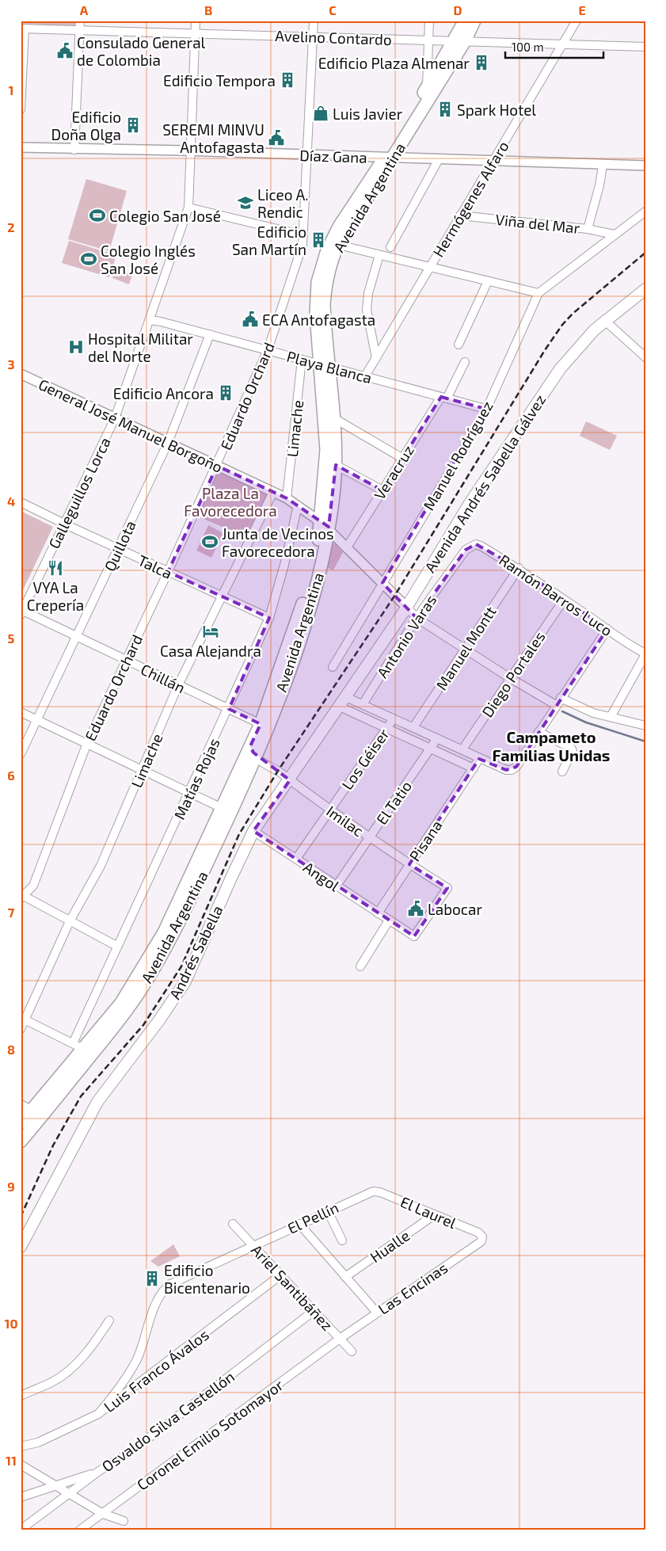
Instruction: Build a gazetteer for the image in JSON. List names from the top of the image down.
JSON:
{
  "streets": {
    "main road": ["Avenida Argentina", "Avenida Andrés Sabella Gálvez", "Andrés Sabella"],
    "street": [
      "Avelino Contardo",
      "Díaz Gana",
      "Hermógenes Alfaro",
      "Viña del Mar",
      "Playa Blanca",
      "Eduardo Orchard",
      "General José Manuel Borgoño",
      "Limache",
      "Manuel Rodríguez",
      "Veracruz",
      "Galleguillos Lorca",
      "Quillota",
      "Talca",
      "Ramón Barros Luco",
      "Antonio Varas",
      "Manuel Montt",
      "Diego Portales",
      "Chillán",
      "Los Géiser",
      "Matías Rojas",
      "El Tatio",
      "Imilac",
      "Pisana",
      "Angol",
      "El Laurel",
      "El Pellín",
      "Hualle",
      "Ariel Santibáñez",
      "Las Encinas",
      "Luis Franco Ávalos",
      "Osvaldo Silva Castellón",
      "Coronel Emilio Sotomayor"
    ]
  },
  "crossings": [
    ["Avelino Contardo", "Avenida Argentina"],
    ["Avelino Contardo", "Hermógenes Alfaro"],
    ["Avelino Contardo", "Eduardo Orchard"],
    ["Avelino Contardo", "Galleguillos Lorca"],
    ["Díaz Gana", "Avenida Argentina"],
    ["Díaz Gana", "Hermógenes Alfaro"],
    ["Díaz Gana", "Eduardo Orchard"],
    ["Díaz Gana", "Galleguillos Lorca"],
    ["Avenida Argentina", "Playa Blanca"],
    ["Avenida Argentina", "General José Manuel Borgoño"],
    ["Avenida Argentina", "Chillán"],
    ["Avenida Argentina", "Matías Rojas"],
    ["Avenida Argentina", "Imilac"],
    ["Hermógenes Alfaro", "Viña del Mar"],
    ["Hermógenes Alfaro", "Playa Blanca"],
    ["Viña del Mar", "Manuel Rodríguez"],
    ["Playa Blanca", "Eduardo Orchard"],
    ["Playa Blanca", "Limache"],
    ["Playa Blanca", "Manuel Rodríguez"],
    ["Playa Blanca", "Veracruz"],
    ["Playa Blanca", "Galleguillos Lorca"],
    ["Playa Blanca", "Quillota"],
    ["Eduardo Orchard", "General José Manuel Borgoño"],
    ["Eduardo Orchard", "Talca"],
    ["Eduardo Orchard", "Chillán"],
    ["General José Manuel Borgoño", "Limache"],
    ["General José Manuel Borgoño", "Manuel Rodríguez"],
    ["General José Manuel Borgoño", "Veracruz"],
    ["General José Manuel Borgoño", "Avenida Andrés Sabella Gálvez"],
    ["General José Manuel Borgoño", "Galleguillos Lorca"],
    ["General José Manuel Borgoño", "Quillota"],
    ["General José Manuel Borgoño", "Matías Rojas"],
    ["Limache", "Talca"],
    ["Limache", "Chillán"],
    ["Avenida Andrés Sabella Gálvez", "Andrés Sabella"],
    ["Galleguillos Lorca", "Talca"],
    ["Galleguillos Lorca", "Chillán"],
    ["Quillota", "Talca"],
    ["Quillota", "Chillán"],
    ["Talca", "Matías Rojas"],
    ["Ramón Barros Luco", "Antonio Varas"],
    ["Ramón Barros Luco", "Manuel Montt"],
    ["Ramón Barros Luco", "Diego Portales"],
    ["Chillán", "Matías Rojas"],
    ["Los Géiser", "Imilac"],
    ["Los Géiser", "Angol"],
    ["El Tatio", "Imilac"],
    ["El Tatio", "Angol"],
    ["Imilac", "Pisana"],
    ["Imilac", "Angol"],
    ["Imilac", "Andrés Sabella"],
    ["Pisana", "Angol"],
    ["Angol", "Andrés Sabella"],
    ["El Laurel", "El Pellín"],
    ["El Laurel", "Hualle"],
    ["El Laurel", "Las Encinas"],
    ["El Pellín", "Ariel Santibáñez"],
    ["El Pellín", "Luis Franco Ávalos"],
    ["Ariel Santibáñez", "Las Encinas"],
    ["Ariel Santibáñez", "Luis Franco Ávalos"],
    ["Ariel Santibáñez", "Osvaldo Silva Castellón"],
    ["Ariel Santibáñez", "Coronel Emilio Sotomayor"],
    ["Las Encinas", "Coronel Emilio Sotomayor"]
  ],
  "districts": ["Campameto Familias Unidas"],
  "parks": ["Plaza La Favorecedora"],
  "places": {
    "public building": [
      "Consulado General de Colombia",
      "SEREMI MINVU Antofagasta",
      "ECA Antofagasta",
      "Labocar"
    ],
    "building": [
      "Edificio Plaza Almenar",
      "Edificio Tempora",
      "Spark Hotel",
      "Edificio Doña Olga",
      "Edificio San Martín",
      "Edificio Ancora",
      "Edificio Bicentenario"
    ],
    "shop": ["Luis Javier"],
    "school or university": ["Liceo A. Rendic"],
    "sports": ["Colegio San José", "Colegio Inglés San José", "Junta de Vecinos Favorecedora"],
    "hospital": ["Hospital Militar del Norte"],
    "restaurant": ["VYA La Crepería"],
    "hotel": ["Casa Alejandra"]
  },
  "scale_bar": "100 m",
  "grid": {
    "columns": [
      "A",
      "B",
      "C",
      "D",
      "E"
    ],
    "rows": [
      "1",
      "2",
      "3",
      "4",
      "5",
      "6",
      "7",
      "8",
      "9",
      "10",
      "11"
    ]
  }
}
